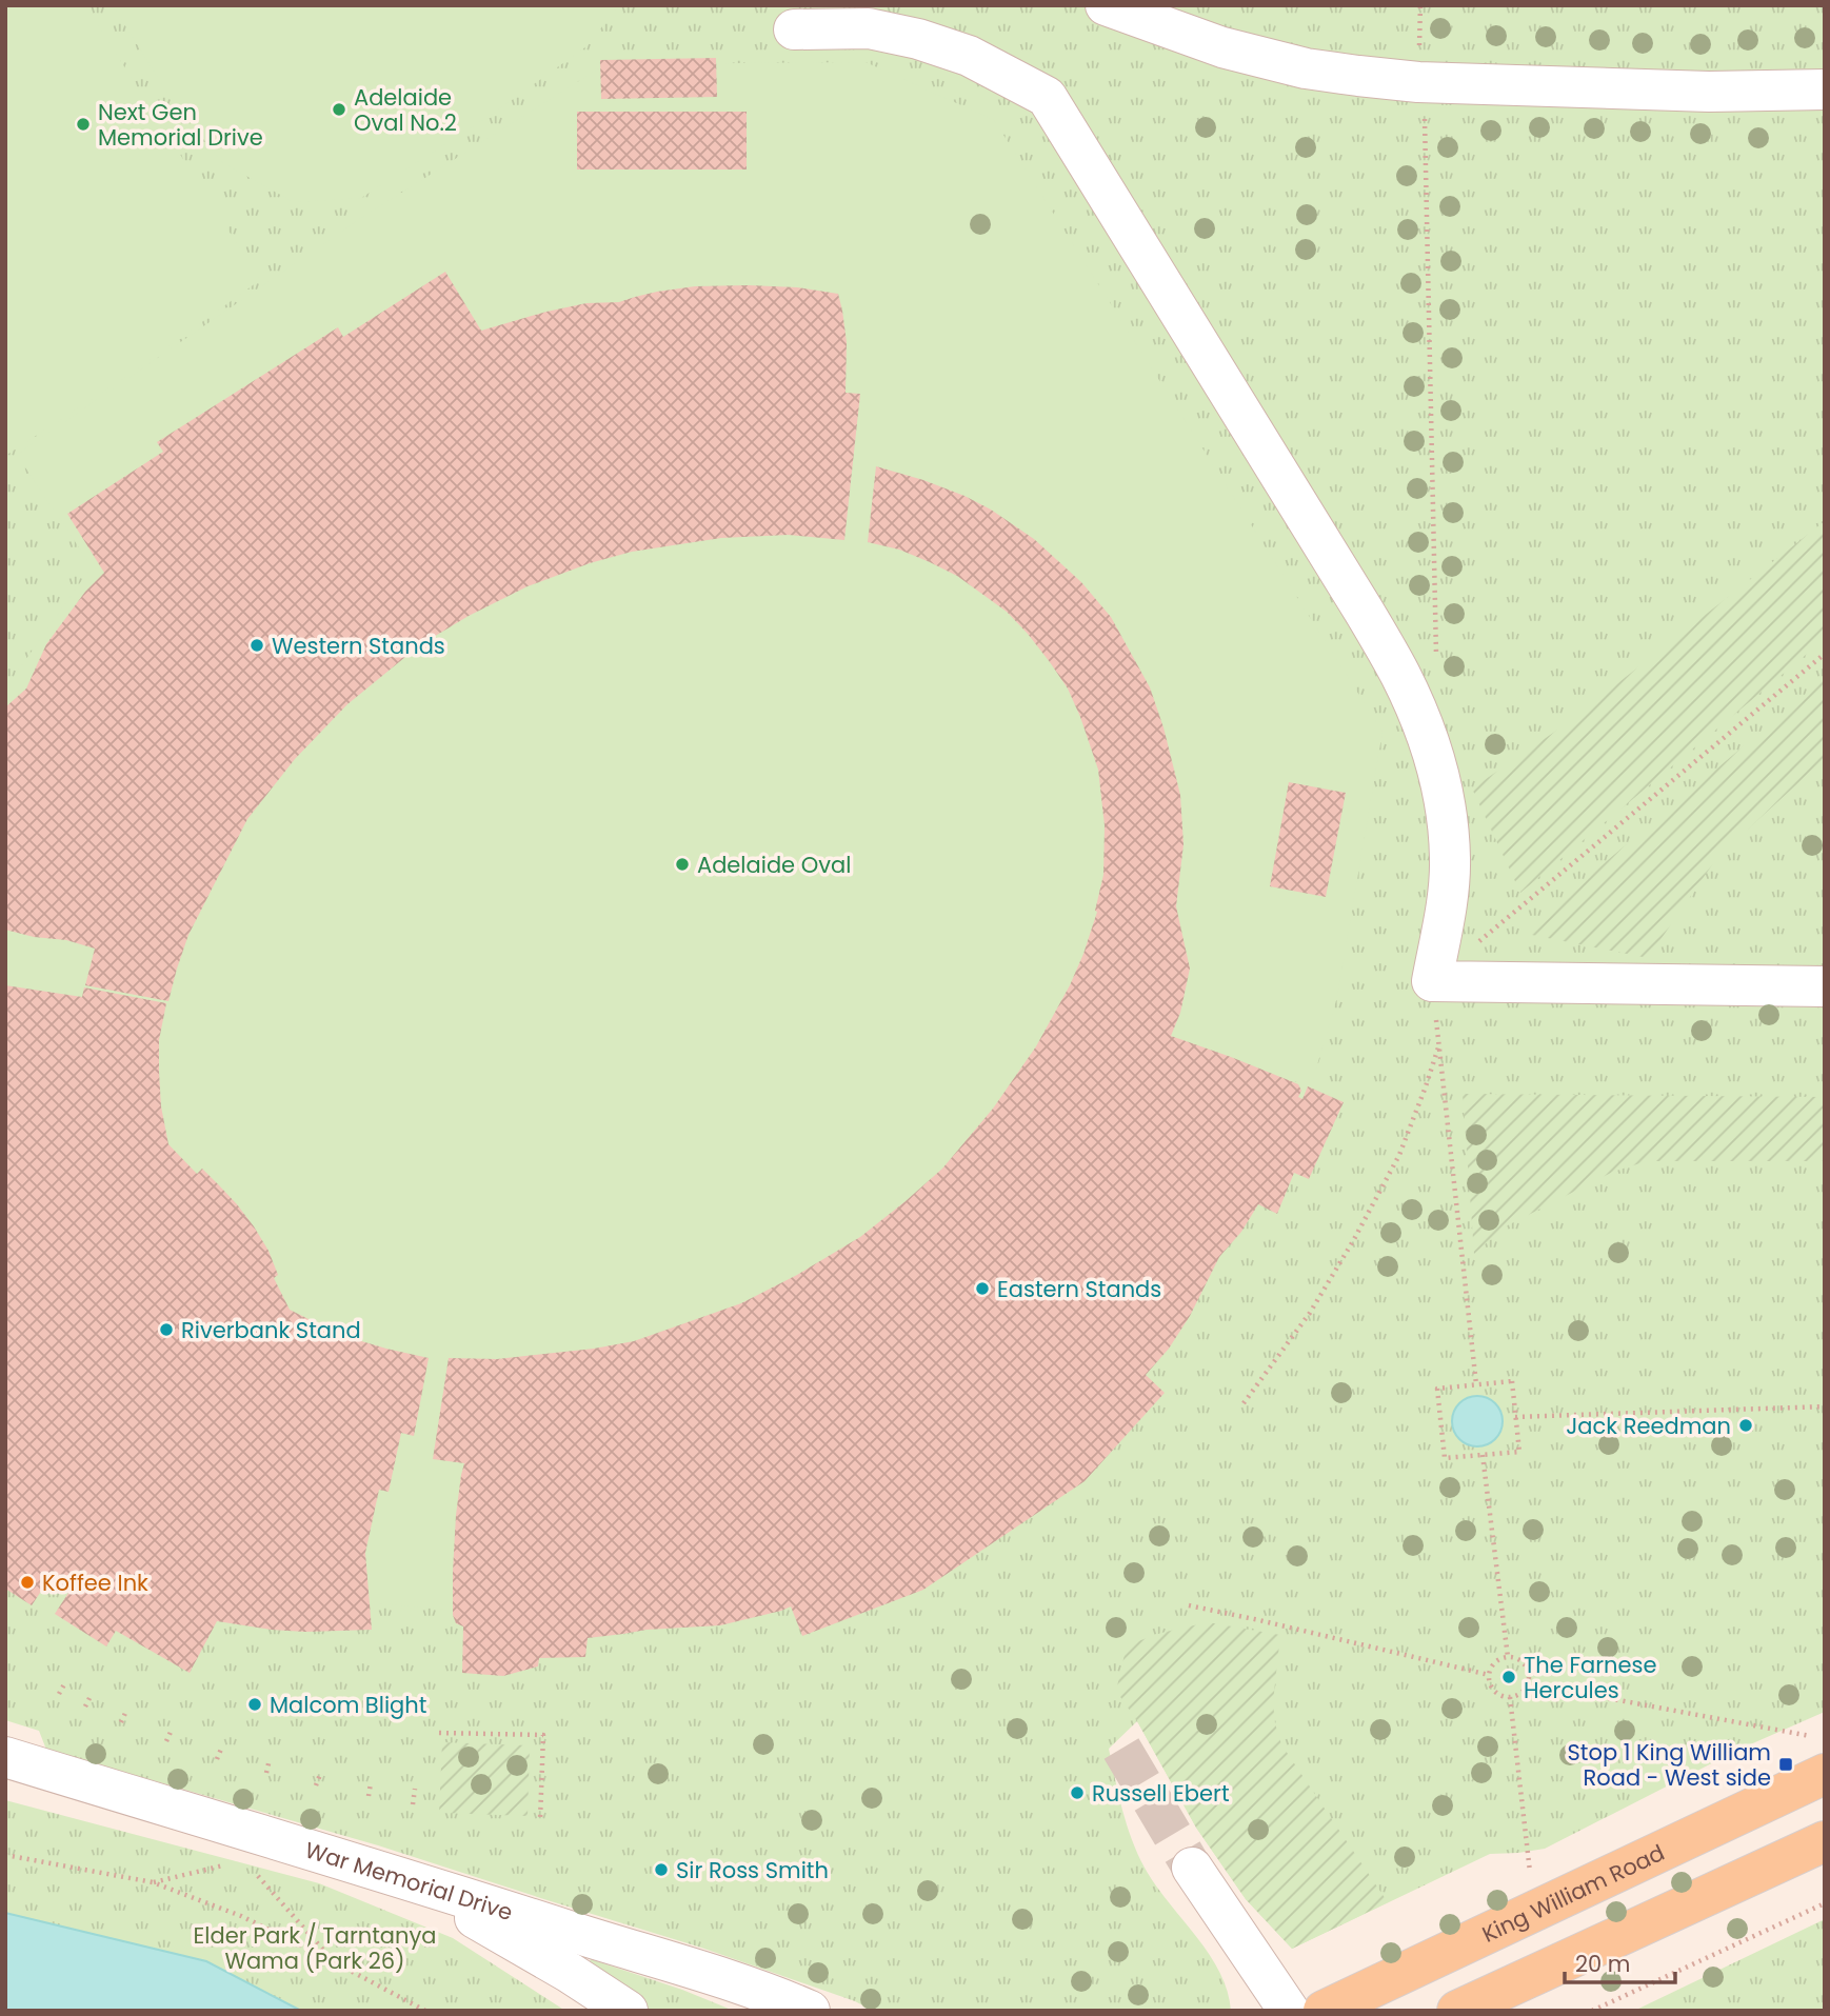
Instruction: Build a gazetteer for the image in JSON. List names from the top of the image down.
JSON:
{
  "streets": {
    "main road": ["King William Road"],
    "street": ["War Memorial Drive"]
  },
  "parks": ["Elder Park / Tarntanya Wama (Park 26)"],
  "places": {
    "other": [
      "Adelaide Oval No.2",
      "Next Gen Memorial Drive",
      "Western Stands",
      "Adelaide Oval",
      "Eastern Stands",
      "Riverbank Stand",
      "Jack Reedman",
      "Koffee Ink",
      "The Farnese Hercules",
      "Malcom Blight",
      "Russell Ebert",
      "Sir Ross Smith"
    ],
    "transit": ["Stop 1 King William Road - West side"]
  },
  "scale_bar": "20 m"
}
